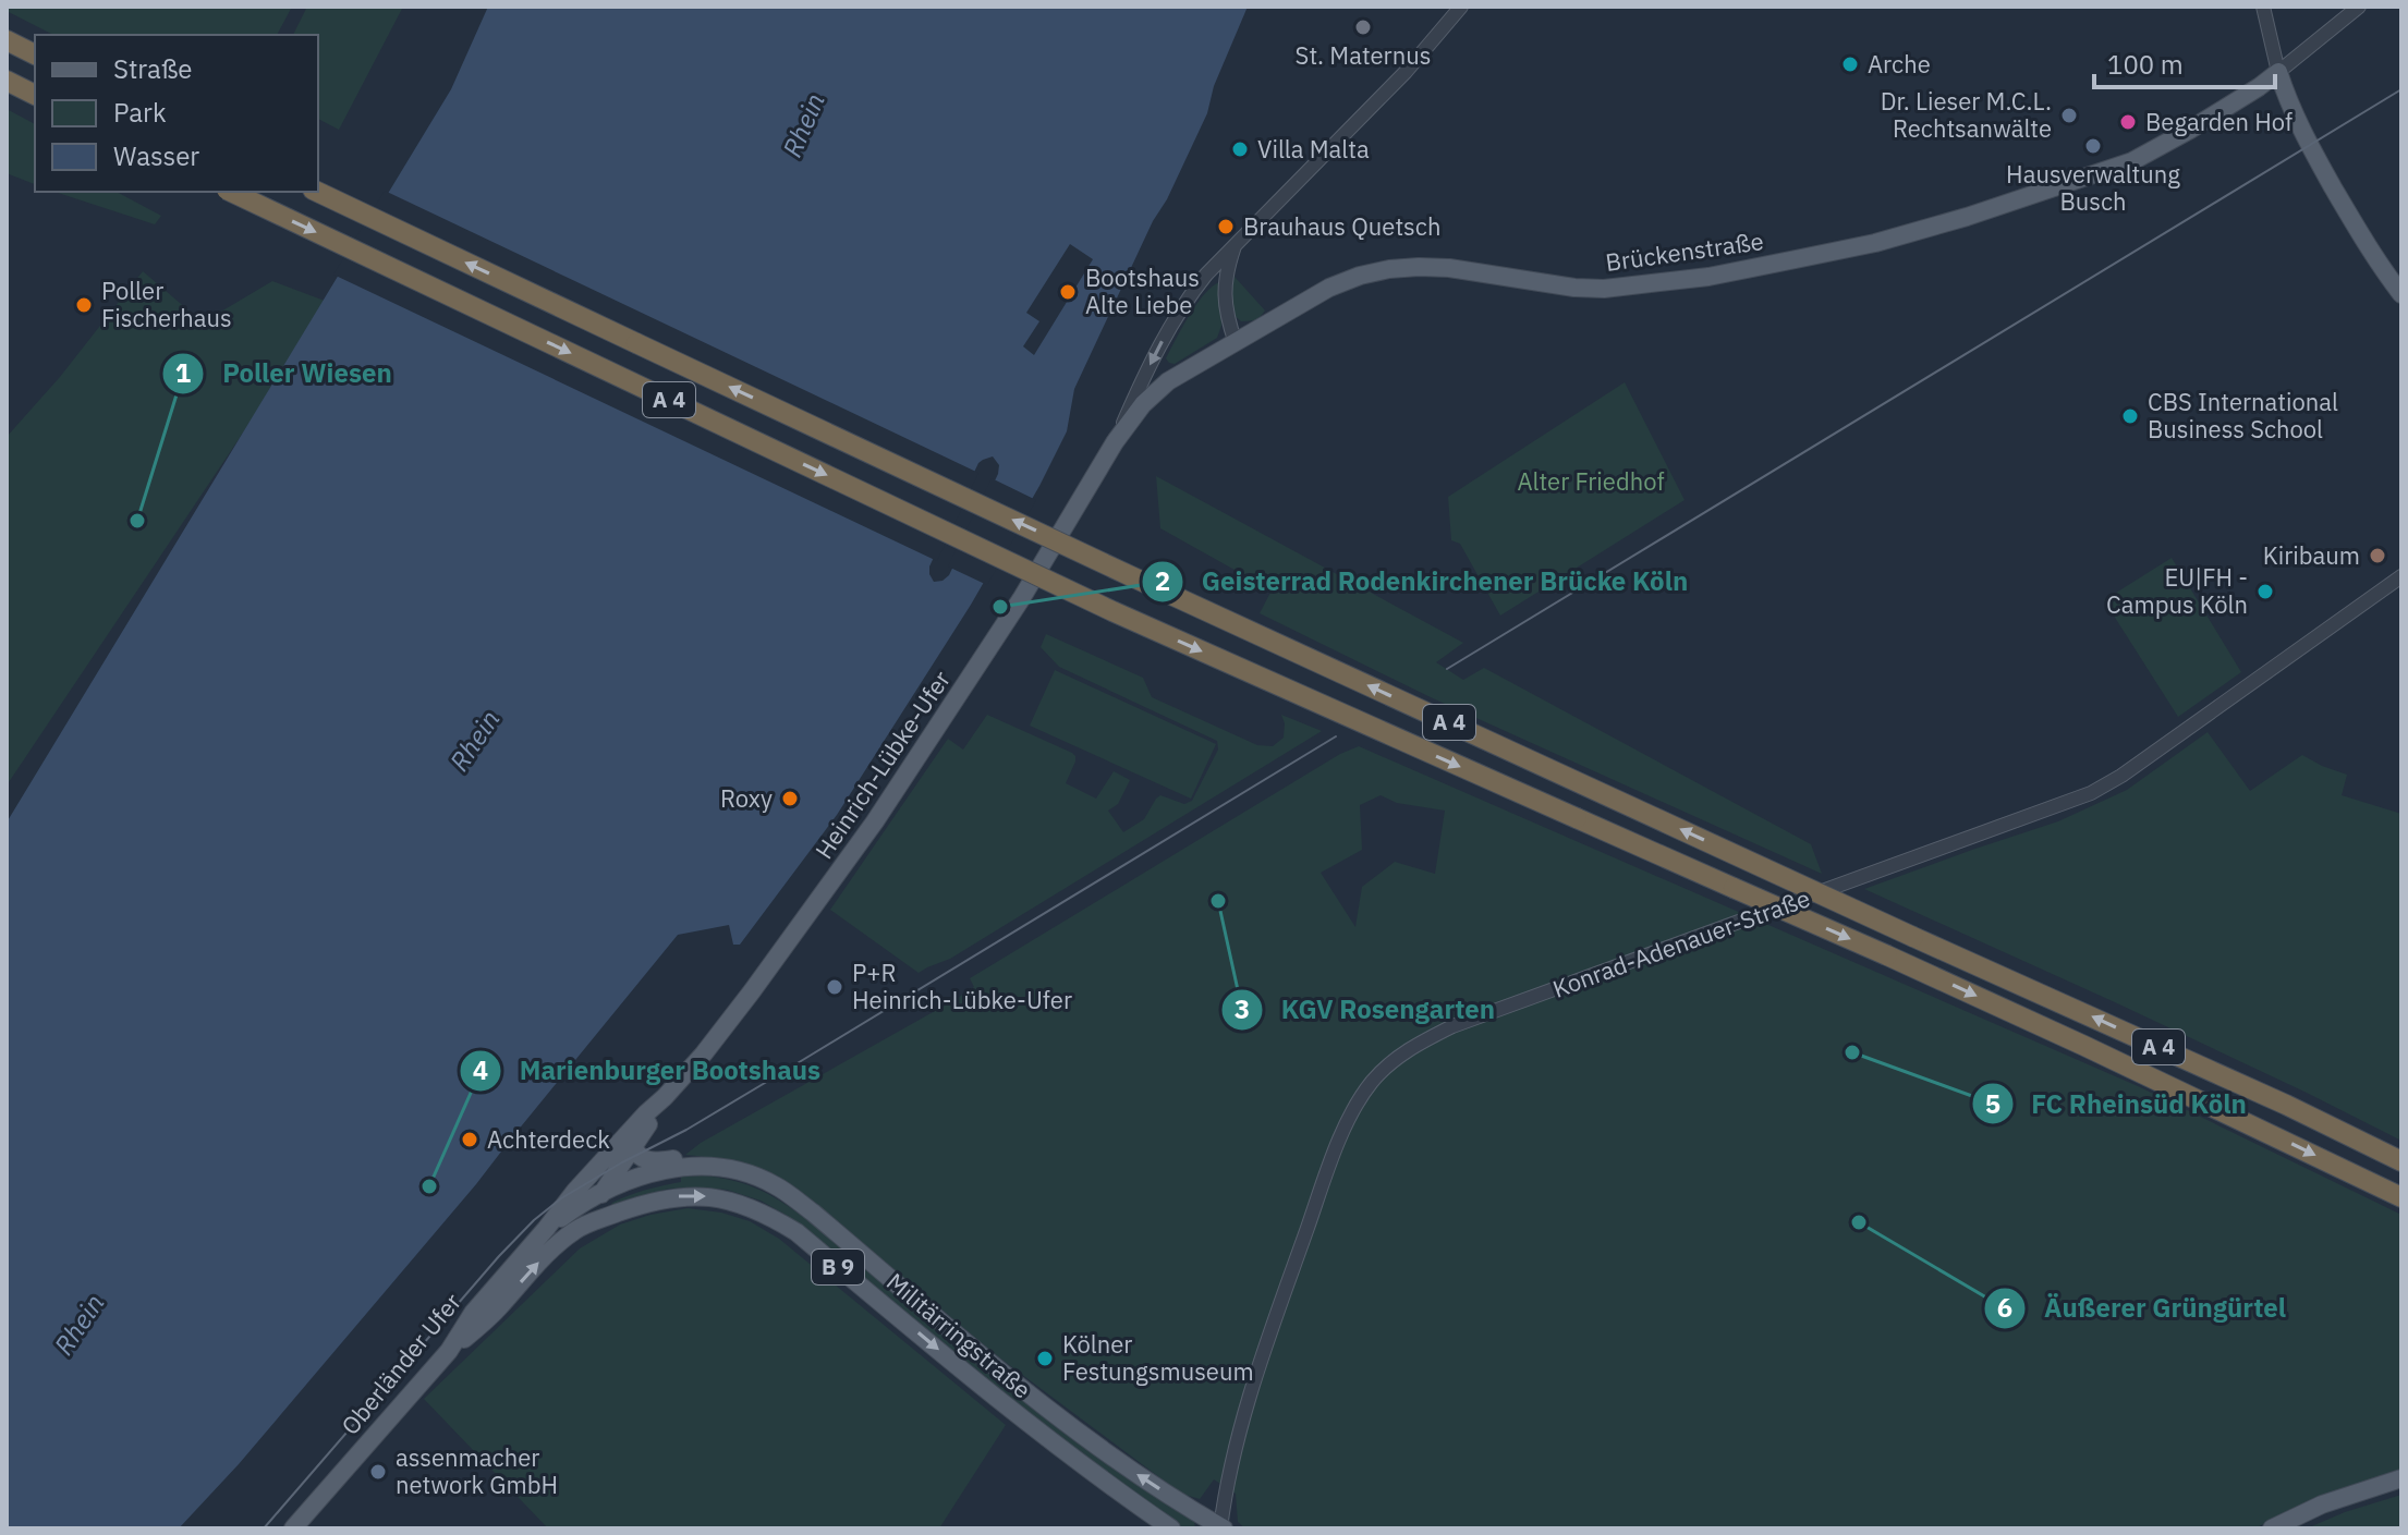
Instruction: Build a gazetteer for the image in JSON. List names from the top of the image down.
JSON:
{
  "streets": {
    "highway": ["A 4"],
    "main road": [
      "Brückenstraße",
      "Heinrich-Lübke-Ufer",
      "B 9",
      "Militärringstraße",
      "Oberländer Ufer"
    ],
    "street": ["Konrad-Adenauer-Straße"]
  },
  "crossings": [
    ["Brückenstraße", "Heinrich-Lübke-Ufer"],
    ["Heinrich-Lübke-Ufer", "B 9"],
    ["Heinrich-Lübke-Ufer", "Militärringstraße"],
    ["Heinrich-Lübke-Ufer", "Oberländer Ufer"],
    ["Konrad-Adenauer-Straße", "Militärringstraße"],
    ["B 9", "Militärringstraße"],
    ["Militärringstraße", "Oberländer Ufer"]
  ],
  "water": ["Rhein"],
  "parks": ["Alter Friedhof"],
  "places": [
    "St. Maternus",
    "Arche",
    "Dr. Lieser M.C.L. Rechtsanwälte",
    "Begarden Hof",
    "Hausverwaltung Busch",
    "Villa Malta",
    "Brauhaus Quetsch",
    "Bootshaus Alte Liebe",
    "Poller Fischerhaus",
    "CBS International Business School",
    "Poller Wiesen",
    "Kiribaum",
    "EU|FH - Campus Köln",
    "Geisterrad Rodenkirchener Brücke Köln",
    "Roxy",
    "KGV Rosengarten",
    "P+R Heinrich-Lübke-Ufer",
    "FC Rheinsüd Köln",
    "Achterdeck",
    "Marienburger Bootshaus",
    "Äußerer Grüngürtel",
    "Kölner Festungsmuseum",
    "assenmacher network GmbH"
  ],
  "legend": ["Straße", "Park", "Wasser"],
  "scale_bar": "100 m"
}
